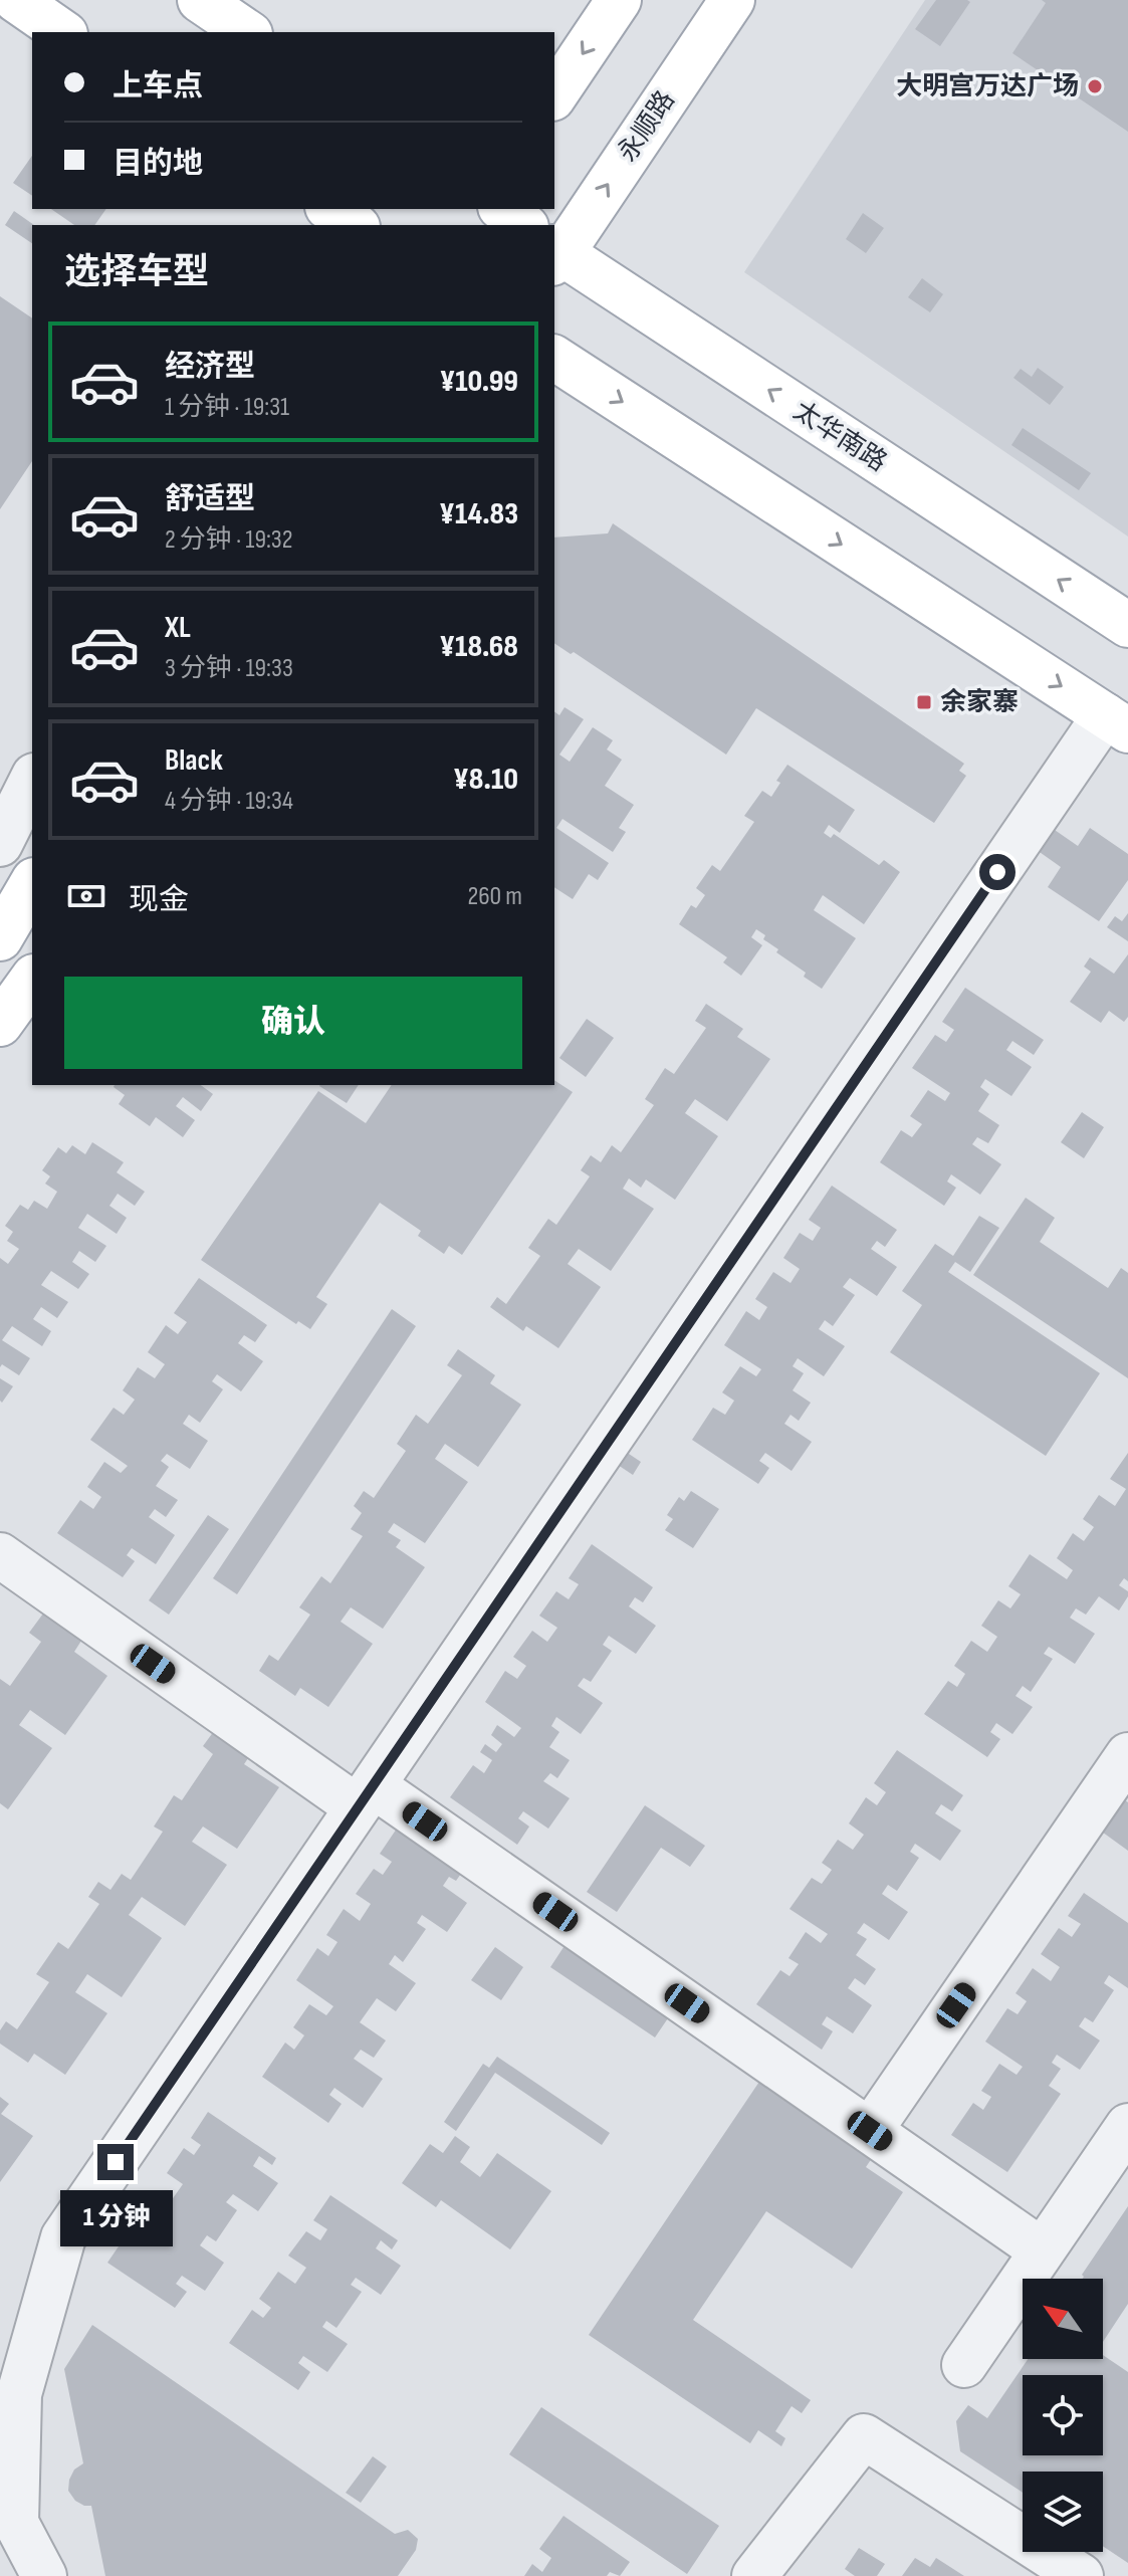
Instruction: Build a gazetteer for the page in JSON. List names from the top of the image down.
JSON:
{
  "streets": {
    "main road": ["永顺路", "太华南路"]
  },
  "crossings": [
    ["永顺路", "太华南路"]
  ],
  "places": {
    "other": ["大明宫万达广场"],
    "transit": ["余家寨"]
  },
  "north": "top left",
  "page": {
    "banner": ["上车点", "目的地"],
    "heading": "选择车型",
    "list": [
      {
        "name": "经济型",
        "note": "1 分钟 · 19:31",
        "value": "¥10.99"
      },
      {
        "name": "舒适型",
        "note": "2 分钟 · 19:32",
        "value": "¥14.83"
      },
      {
        "name": "XL",
        "note": "3 分钟 · 19:33",
        "value": "¥18.68"
      },
      {
        "name": "Black",
        "note": "4 分钟 · 19:34",
        "value": "¥8.10"
      }
    ],
    "pay": ["现金", "260 m"],
    "buttons": "确认",
    "bubble": "1 分钟"
  }
}
